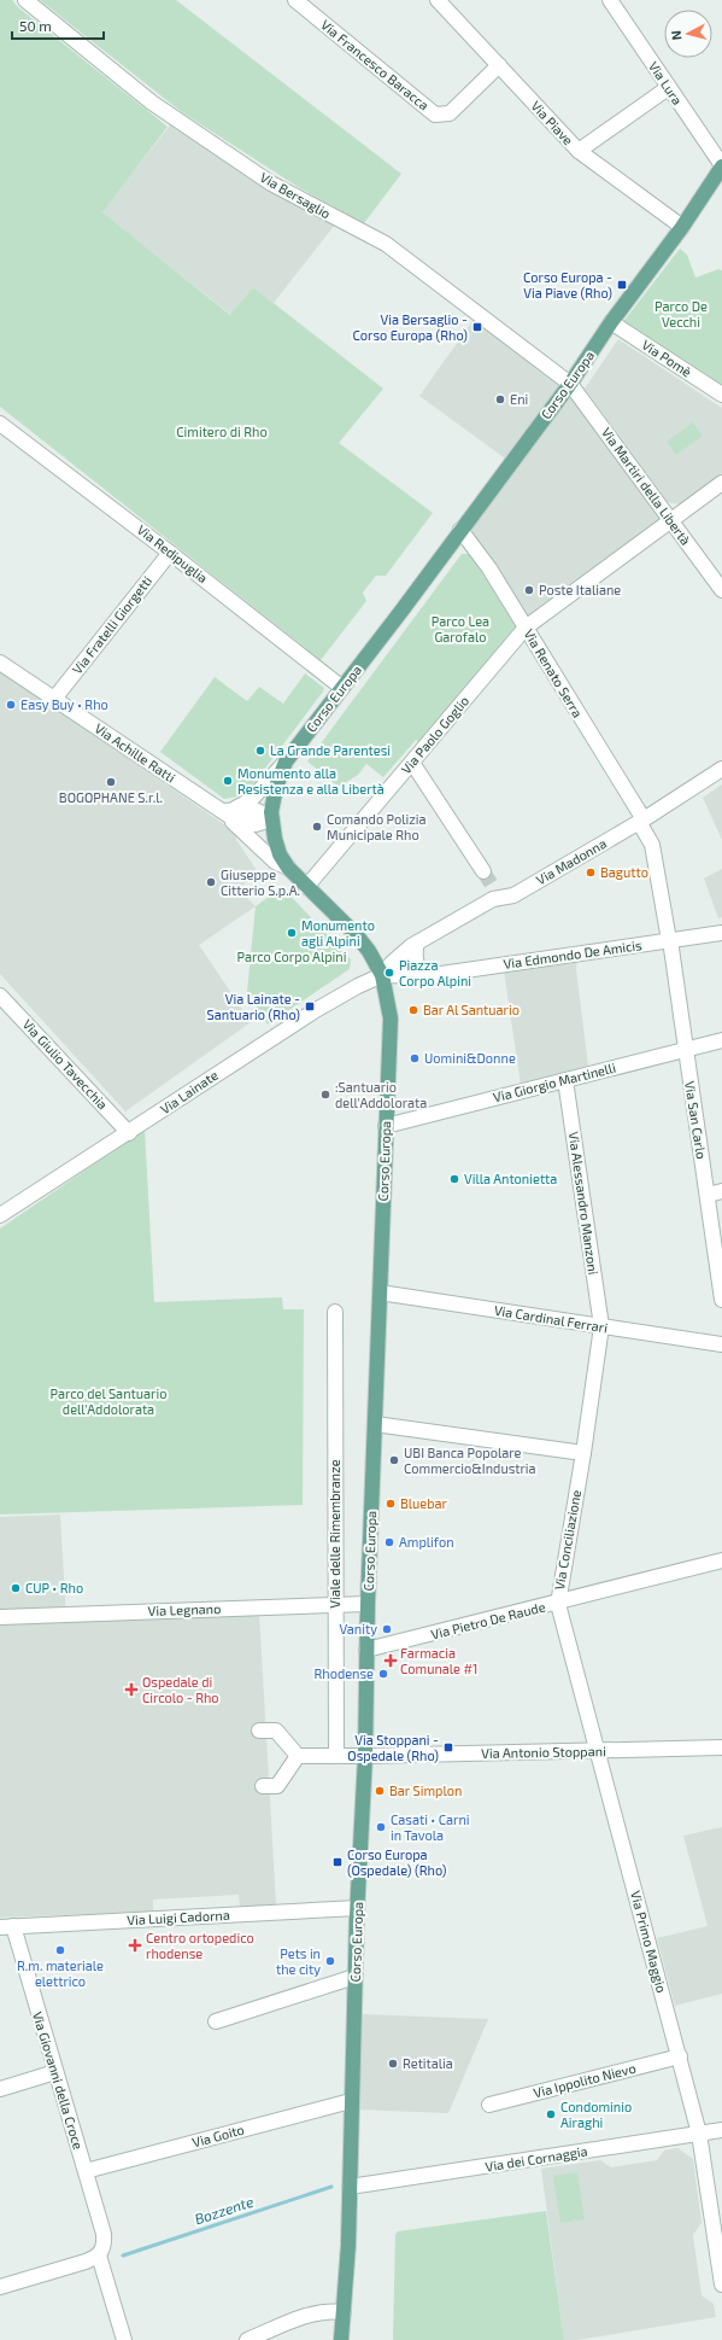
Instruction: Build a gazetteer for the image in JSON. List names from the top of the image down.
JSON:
{
  "streets": {
    "main road": ["Corso Europa"],
    "street": [
      "Via Francesco Baracca",
      "Via Lura",
      "Via Piave",
      "Via Bersaglio",
      "Via Pomè",
      "Via Martiri della Libertà",
      "Via Redipuglia",
      "Via Fratelli Giorgetti",
      "Via Renato Serra",
      "Via Paolo Goglio",
      "Via Achille Ratti",
      "Via Madonna",
      "Via Edmondo De Amicis",
      "Via Giulio Tavecchia",
      "Via Giorgio Martinelli",
      "Via Lainate",
      "Via San Carlo",
      "Via Alessandro Manzoni",
      "Via Cardinal Ferrari",
      "Viale delle Rimembranze",
      "Via Conciliazione",
      "Via Legnano",
      "Via Pietro De Raude",
      "Via Antonio Stoppani",
      "Via Luigi Cadorna",
      "Via Primo Maggio",
      "Via Giovanni della Croce",
      "Via Ippolito Nievo",
      "Via Goito",
      "Via dei Cornaggia"
    ]
  },
  "crossings": [
    ["Via Francesco Baracca", "Via Piave"],
    ["Via Lura", "Corso Europa"],
    ["Via Piave", "Corso Europa"],
    ["Via Bersaglio", "Corso Europa"],
    ["Via Bersaglio", "Via Martiri della Libertà"],
    ["Via Pomè", "Corso Europa"],
    ["Corso Europa", "Via Martiri della Libertà"],
    ["Corso Europa", "Via Redipuglia"],
    ["Corso Europa", "Via Renato Serra"],
    ["Corso Europa", "Via Paolo Goglio"],
    ["Corso Europa", "Via Achille Ratti"],
    ["Corso Europa", "Via Giorgio Martinelli"],
    ["Corso Europa", "Via Lainate"],
    ["Corso Europa", "Via Cardinal Ferrari"],
    ["Corso Europa", "Via Legnano"],
    ["Corso Europa", "Via Pietro De Raude"],
    ["Corso Europa", "Via Antonio Stoppani"],
    ["Corso Europa", "Via Luigi Cadorna"],
    ["Corso Europa", "Via Goito"],
    ["Corso Europa", "Via dei Cornaggia"],
    ["Via Martiri della Libertà", "Via Paolo Goglio"],
    ["Via Redipuglia", "Via Fratelli Giorgetti"],
    ["Via Fratelli Giorgetti", "Via Achille Ratti"],
    ["Via Renato Serra", "Via Paolo Goglio"],
    ["Via Renato Serra", "Via Madonna"],
    ["Via Renato Serra", "Via San Carlo"],
    ["Via Edmondo De Amicis", "Via San Carlo"],
    ["Via Giulio Tavecchia", "Via Lainate"],
    ["Via Giorgio Martinelli", "Via San Carlo"],
    ["Via Giorgio Martinelli", "Via Alessandro Manzoni"],
    ["Via Alessandro Manzoni", "Via Cardinal Ferrari"],
    ["Via Alessandro Manzoni", "Via Conciliazione"],
    ["Via Cardinal Ferrari", "Via Conciliazione"],
    ["Viale delle Rimembranze", "Via Legnano"],
    ["Viale delle Rimembranze", "Via Antonio Stoppani"],
    ["Via Conciliazione", "Via Pietro De Raude"],
    ["Via Conciliazione", "Via Antonio Stoppani"],
    ["Via Conciliazione", "Via Primo Maggio"],
    ["Via Antonio Stoppani", "Via Primo Maggio"],
    ["Via Luigi Cadorna", "Via Giovanni della Croce"],
    ["Via Primo Maggio", "Via Ippolito Nievo"],
    ["Via Primo Maggio", "Via dei Cornaggia"],
    ["Via Giovanni della Croce", "Via Goito"]
  ],
  "water": ["Bozzente"],
  "parks": [
    "Parco De Vecchi",
    "Cimitero di Rho",
    "Parco Lea Garofalo",
    "Parco Corpo Alpini",
    "Parco del Santuario dell'Addolorata"
  ],
  "places": {
    "transit": [
      "Corso Europa - Via Piave (Rho)",
      "Via Bersaglio - Corso Europa (Rho)",
      "Via Lainate - Santuario (Rho)",
      "Via Stoppani - Ospedale (Rho)",
      "Corso Europa (Ospedale) (Rho)"
    ],
    "other": [
      "Eni",
      "Poste Italiane",
      "Easy Buy • Rho",
      "La Grande Parentesi",
      "Monumento alla Resistenza e alla Libertà",
      "BOGOPHANE S.r.l.",
      "Comando Polizia Municipale Rho",
      "Bagutto",
      "Giuseppe Citterio S.p.A.",
      "Monumento agli Alpini",
      "Piazza Corpo Alpini",
      "Bar Al Santuario",
      "Uomini&Donne",
      ":Santuario dell'Addolorata",
      "Villa Antonietta",
      "UBI Banca Popolare Commercio&Industria",
      "Bluebar",
      "Amplifon",
      "CUP • Rho",
      "Vanity",
      "Rhodense",
      "Bar Simplon",
      "Casati • Carni in Tavola",
      "R.m. materiale elettrico",
      "Pets in the city",
      "Retitalia",
      "Condominio Airaghi"
    ],
    "health": ["Farmacia Comunale #1", "Ospedale di Circolo - Rho", "Centro ortopedico rhodense"]
  },
  "scale_bar": "50 m",
  "north": "left"
}
